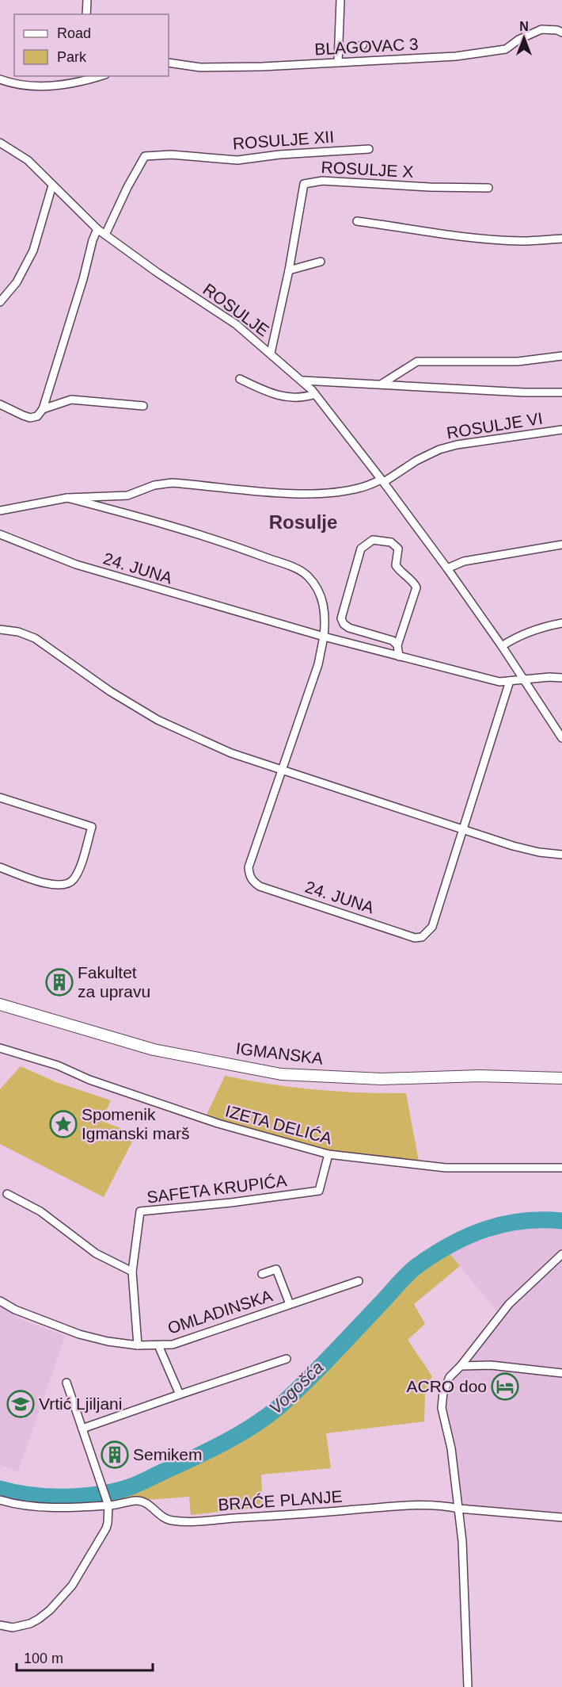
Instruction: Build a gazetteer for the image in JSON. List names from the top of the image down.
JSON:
{
  "streets": {
    "main road": ["IGMANSKA"],
    "street": [
      "BLAGOVAC 3",
      "ROSULJE XII",
      "ROSULJE X",
      "ROSULJE",
      "ROSULJE VI",
      "24. JUNA",
      "IZETA DELIĆA",
      "SAFETA KRUPIĆA",
      "OMLADINSKA",
      "BRAĆE PLANJE"
    ]
  },
  "crossings": [
    ["ROSULJE XII", "ROSULJE"],
    ["ROSULJE X", "ROSULJE"],
    ["ROSULJE", "ROSULJE VI"],
    ["IZETA DELIĆA", "SAFETA KRUPIĆA"],
    ["SAFETA KRUPIĆA", "OMLADINSKA"]
  ],
  "districts": ["Rosulje"],
  "water": ["Vogošća"],
  "places": {
    "building": ["Fakultet za upravu", "Semikem"],
    "place": ["Spomenik Igmanski marš"],
    "hotel": ["ACRO doo"],
    "school or university": ["Vrtić Ljiljani"]
  },
  "legend": ["Road", "Park"],
  "scale_bar": "100 m",
  "north": "top"
}
